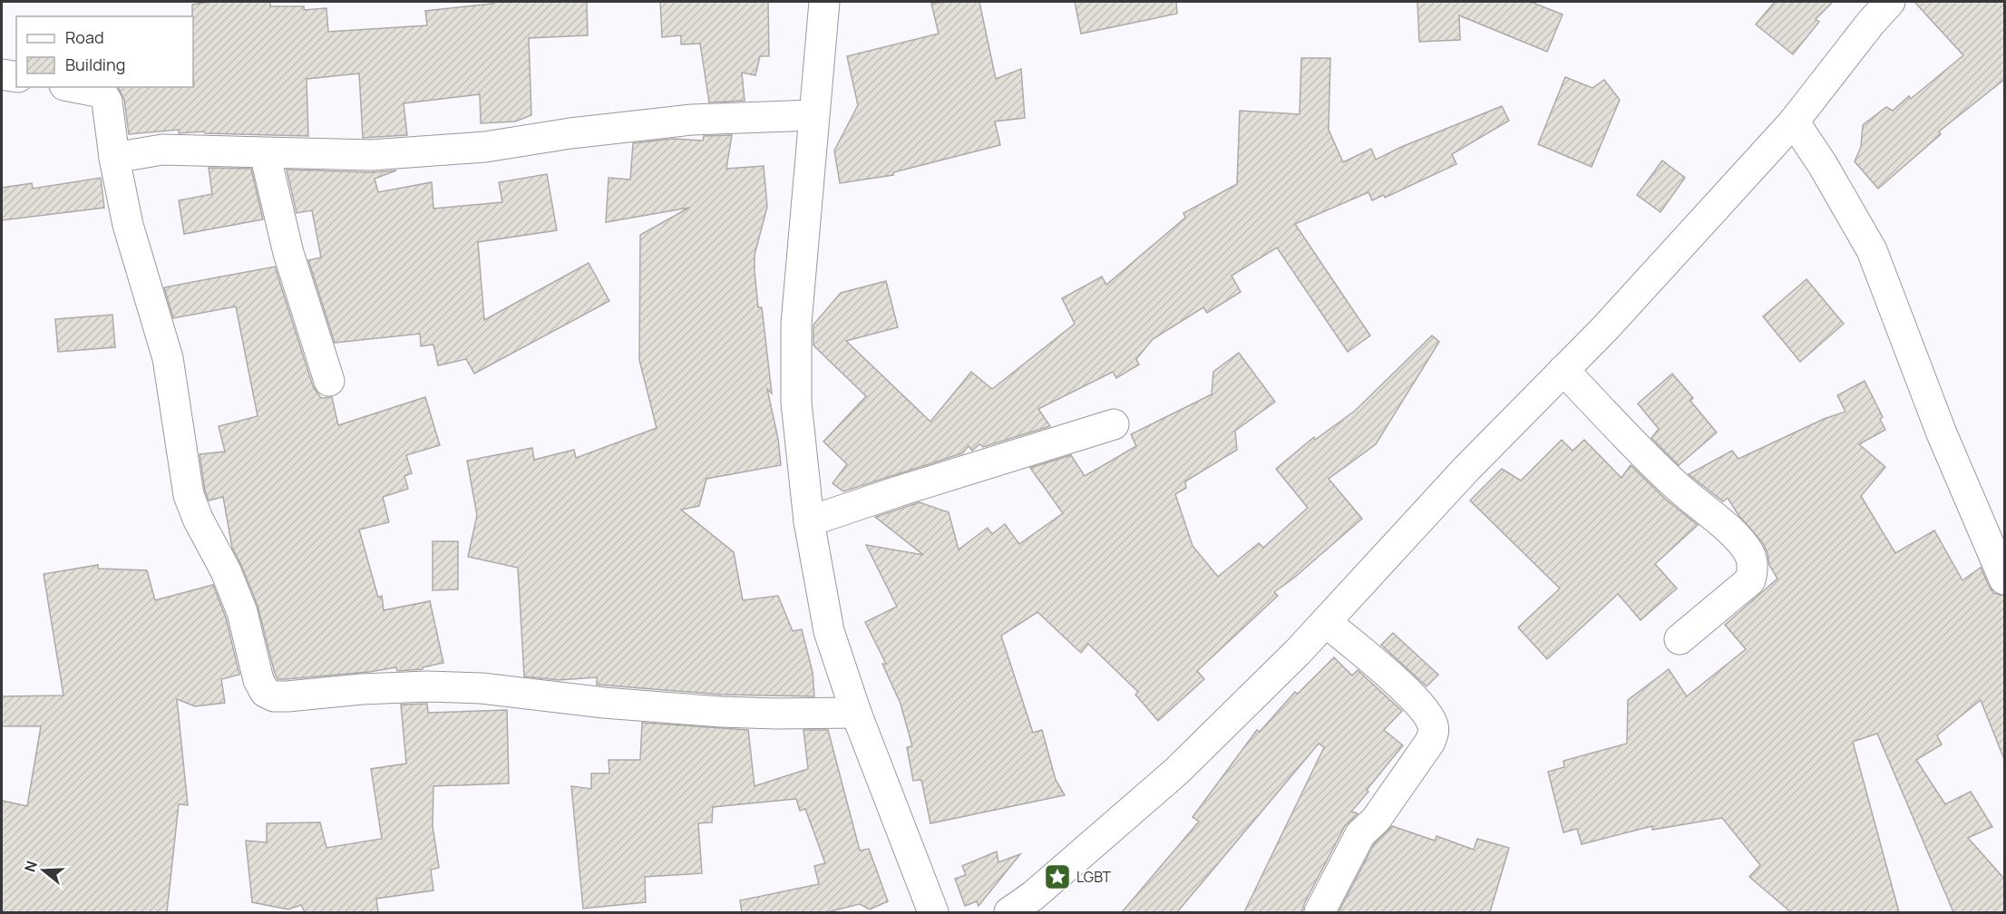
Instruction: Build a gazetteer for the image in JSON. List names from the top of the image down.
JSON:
{
  "places": {
    "place": ["LGBT"]
  },
  "legend": ["Road", "Building"],
  "north": "left"
}
